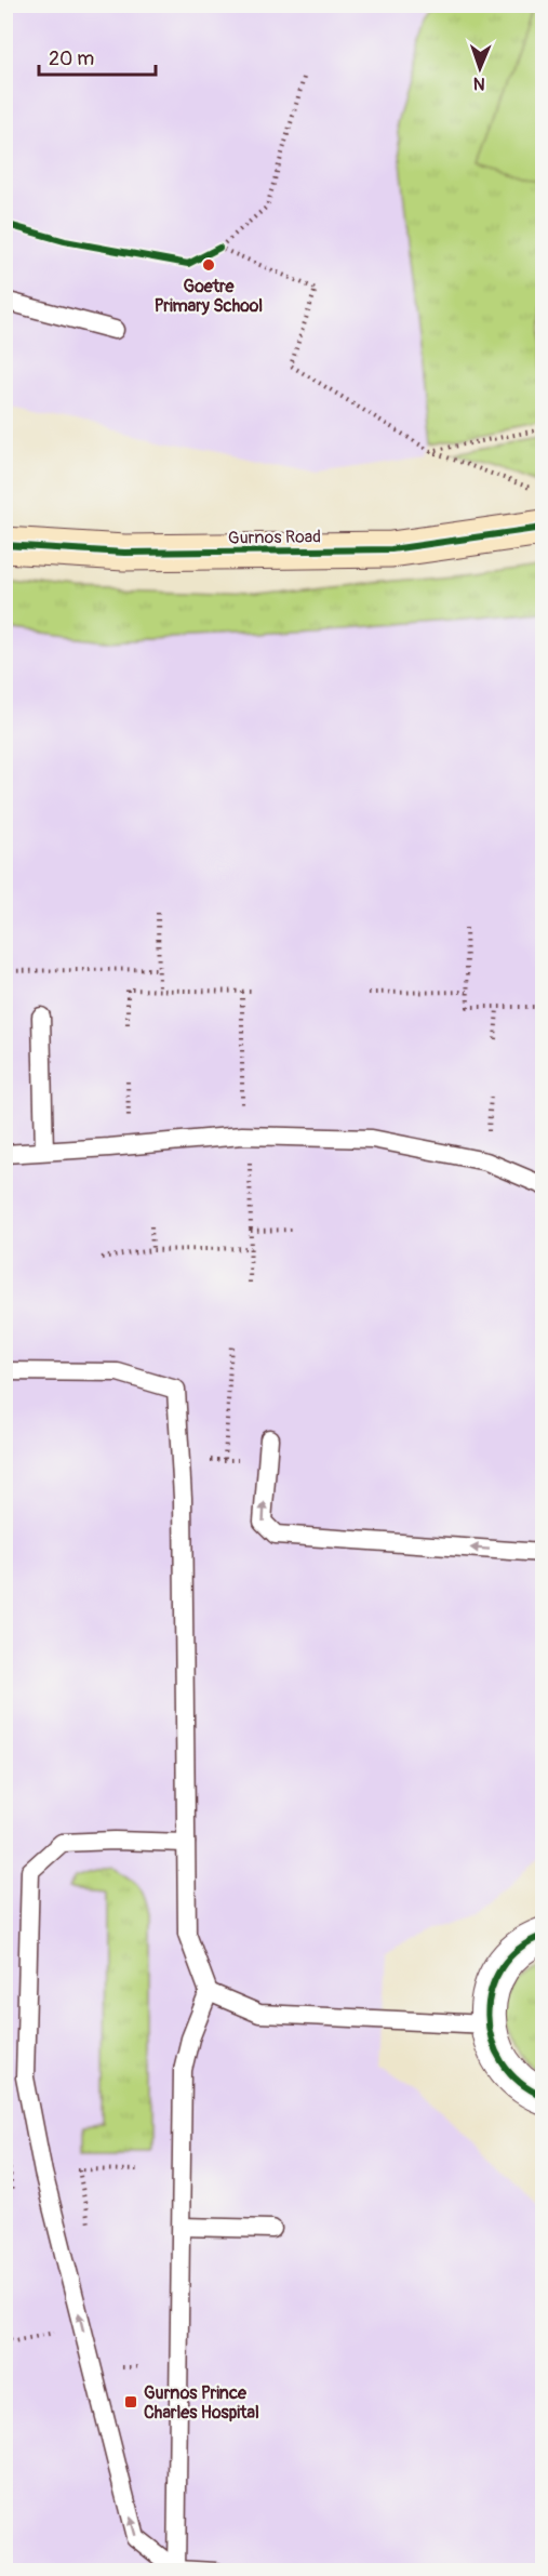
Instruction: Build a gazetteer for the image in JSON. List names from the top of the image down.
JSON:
{
  "streets": {
    "street": ["Gurnos Road"]
  },
  "places": {
    "other": ["Goetre Primary School"],
    "transit": ["Gurnos Prince Charles Hospital"]
  },
  "scale_bar": "20 m",
  "north": "bottom"
}
